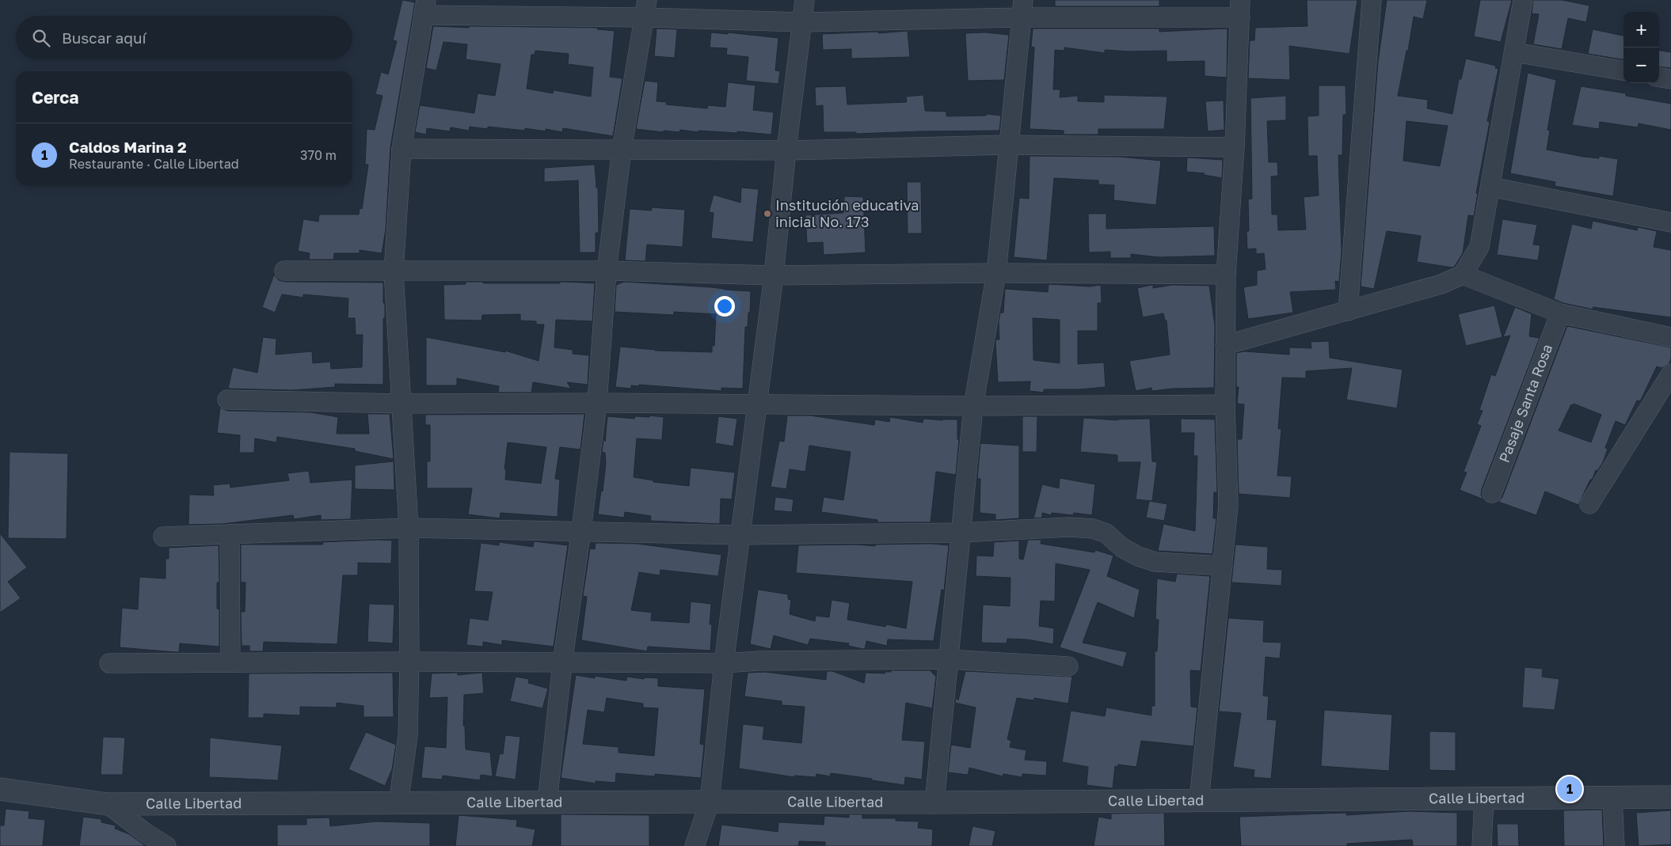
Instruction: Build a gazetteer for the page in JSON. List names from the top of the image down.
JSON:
{
  "streets": {
    "street": ["Pasaje Santa Rosa", "Calle Libertad"]
  },
  "places": ["Institución educativa inicial No. 173"],
  "page": {
    "map_buttons": ["+", "−"],
    "search": "Buscar aquí",
    "heading": "Cerca",
    "list": [
      {
        "mark": "1",
        "name": "Caldos Marina 2",
        "note": "Restaurante · Calle Libertad",
        "value": "370 m"
      }
    ],
    "pins": "1"
  }
}
